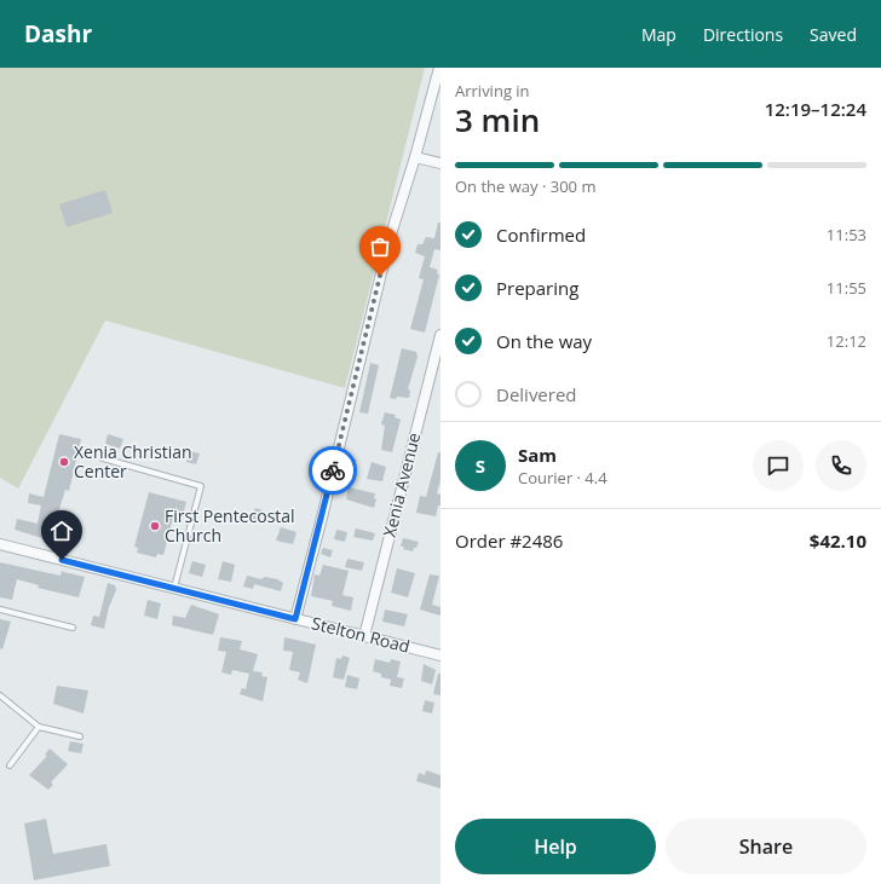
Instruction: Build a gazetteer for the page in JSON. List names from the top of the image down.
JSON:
{
  "streets": {
    "street": ["Xenia Avenue", "Stelton Road"]
  },
  "crossings": [
    ["Xenia Avenue", "Stelton Road"]
  ],
  "places": ["Xenia Christian Center", "First Pentecostal Church"],
  "page": {
    "header": "Dashr",
    "nav": ["Map", "Directions", "Saved"],
    "heading": ["3 min", "Arriving in", "12:19–12:24"],
    "panel": [
      "Sam",
      "Courier · 4.4",
      "Order #2486",
      "$42.10"
    ],
    "bar": "On the way · 300 m",
    "list": [
      ["Confirmed", "11:53"],
      ["Preparing", "11:55"],
      ["On the way", "12:12"],
      "Delivered"
    ],
    "round": "S",
    "buttons": ["Help", "Share"]
  }
}
